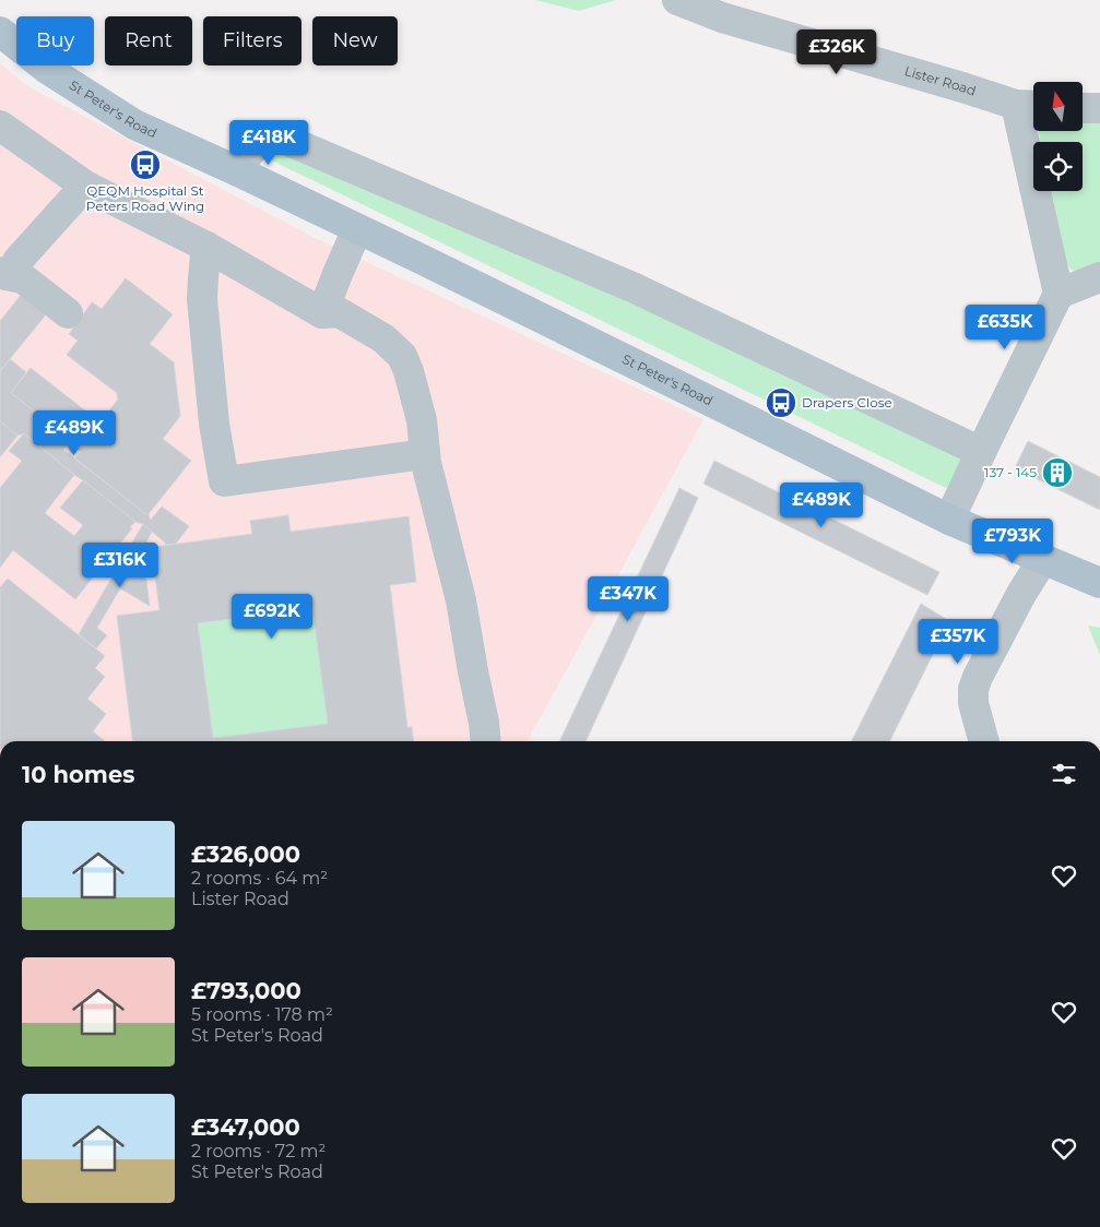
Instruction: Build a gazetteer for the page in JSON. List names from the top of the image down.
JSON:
{
  "streets": {
    "main road": ["St Peter's Road"],
    "street": ["Lister Road"]
  },
  "places": {
    "bus stop": ["QEQM Hospital St Peters Road Wing", "Drapers Close"],
    "building": ["137 - 145"]
  },
  "north": "top",
  "page": {
    "chip": [
      "Buy",
      "Rent",
      "Filters",
      "New"
    ],
    "price": [
      "£326K",
      "£418K",
      "£635K",
      "£489K",
      "£489K",
      "£793K",
      "£316K",
      "£347K",
      "£692K",
      "£357K"
    ],
    "heading": "10 homes",
    "list": [
      {
        "name": "£326,000",
        "note": "2 rooms · 64 m² · Lister Road"
      },
      {
        "name": "£793,000",
        "note": "5 rooms · 178 m² · St Peter's Road"
      },
      {
        "name": "£347,000",
        "note": "2 rooms · 72 m² · St Peter's Road"
      }
    ]
  }
}
